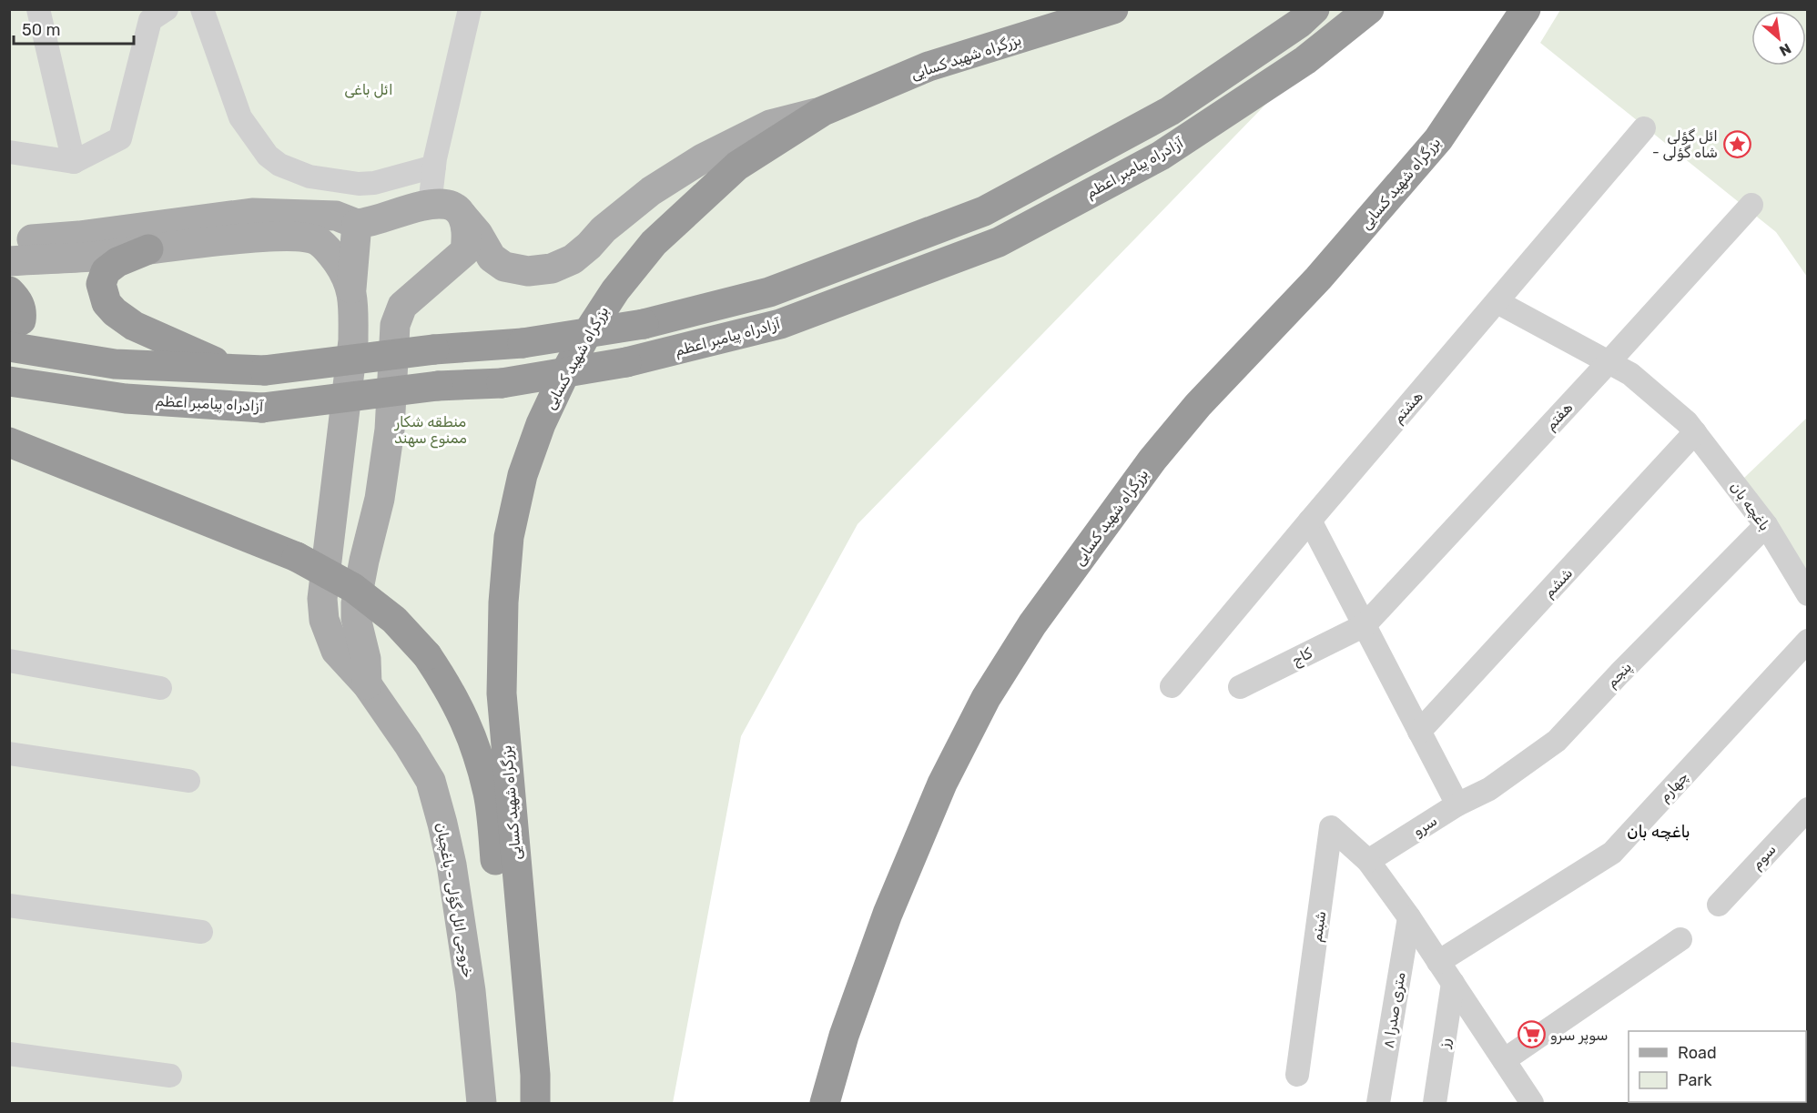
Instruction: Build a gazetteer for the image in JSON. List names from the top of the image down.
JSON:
{
  "streets": {
    "highway": ["بزرگراه شهید کسایی", "آزادراه پیامبر اعظم"],
    "main road": ["خروجی ائل گؤلی - یاغچیان"],
    "street": [
      "هشتم",
      "هفتم",
      "باغچه بان",
      "ششم",
      "کاج",
      "پنجم",
      "چهارم",
      "سرو",
      "سوم",
      "شبنم",
      "۸ متری صدرا",
      "رز"
    ]
  },
  "crossings": [
    ["هشتم", "باغچه بان"],
    ["هفتم", "باغچه بان"],
    ["هفتم", "کاج"],
    ["باغچه بان", "ششم"],
    ["باغچه بان", "پنجم"],
    ["پنجم", "سرو"],
    ["سرو", "شبنم"]
  ],
  "districts": ["باغچه بان"],
  "parks": ["ائل باغی", "منطقه شکار ممنوع سهند"],
  "places": {
    "place": ["ائل گؤلی - شاه گؤلی"],
    "supermarket": ["سوپر سرو"]
  },
  "legend": ["Road", "Park"],
  "scale_bar": "50 m",
  "north": "bottom right"
}
